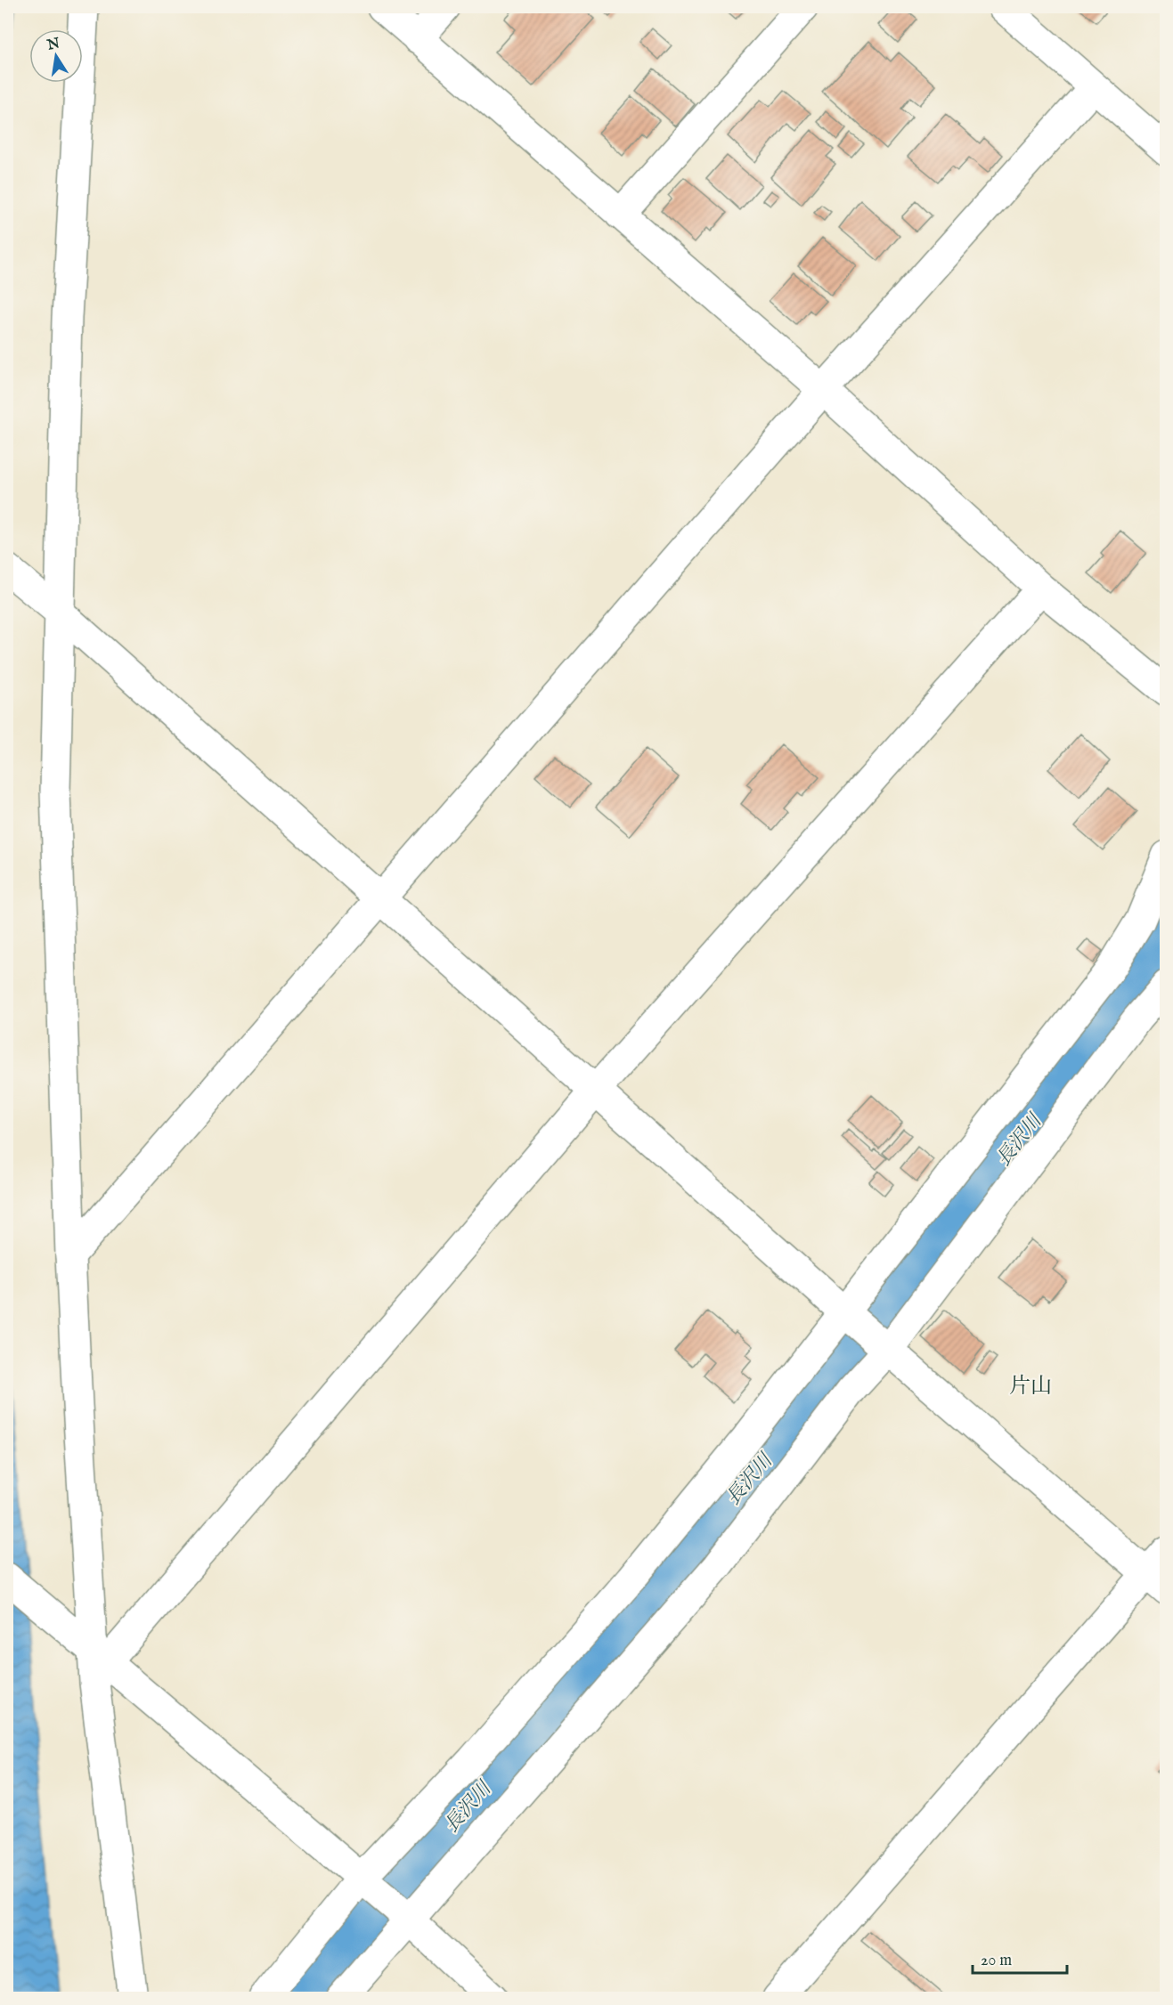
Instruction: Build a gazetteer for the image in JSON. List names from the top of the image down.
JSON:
{
  "districts": ["片山"],
  "water": ["長沢川"],
  "scale_bar": "20 m",
  "north": "top"
}
